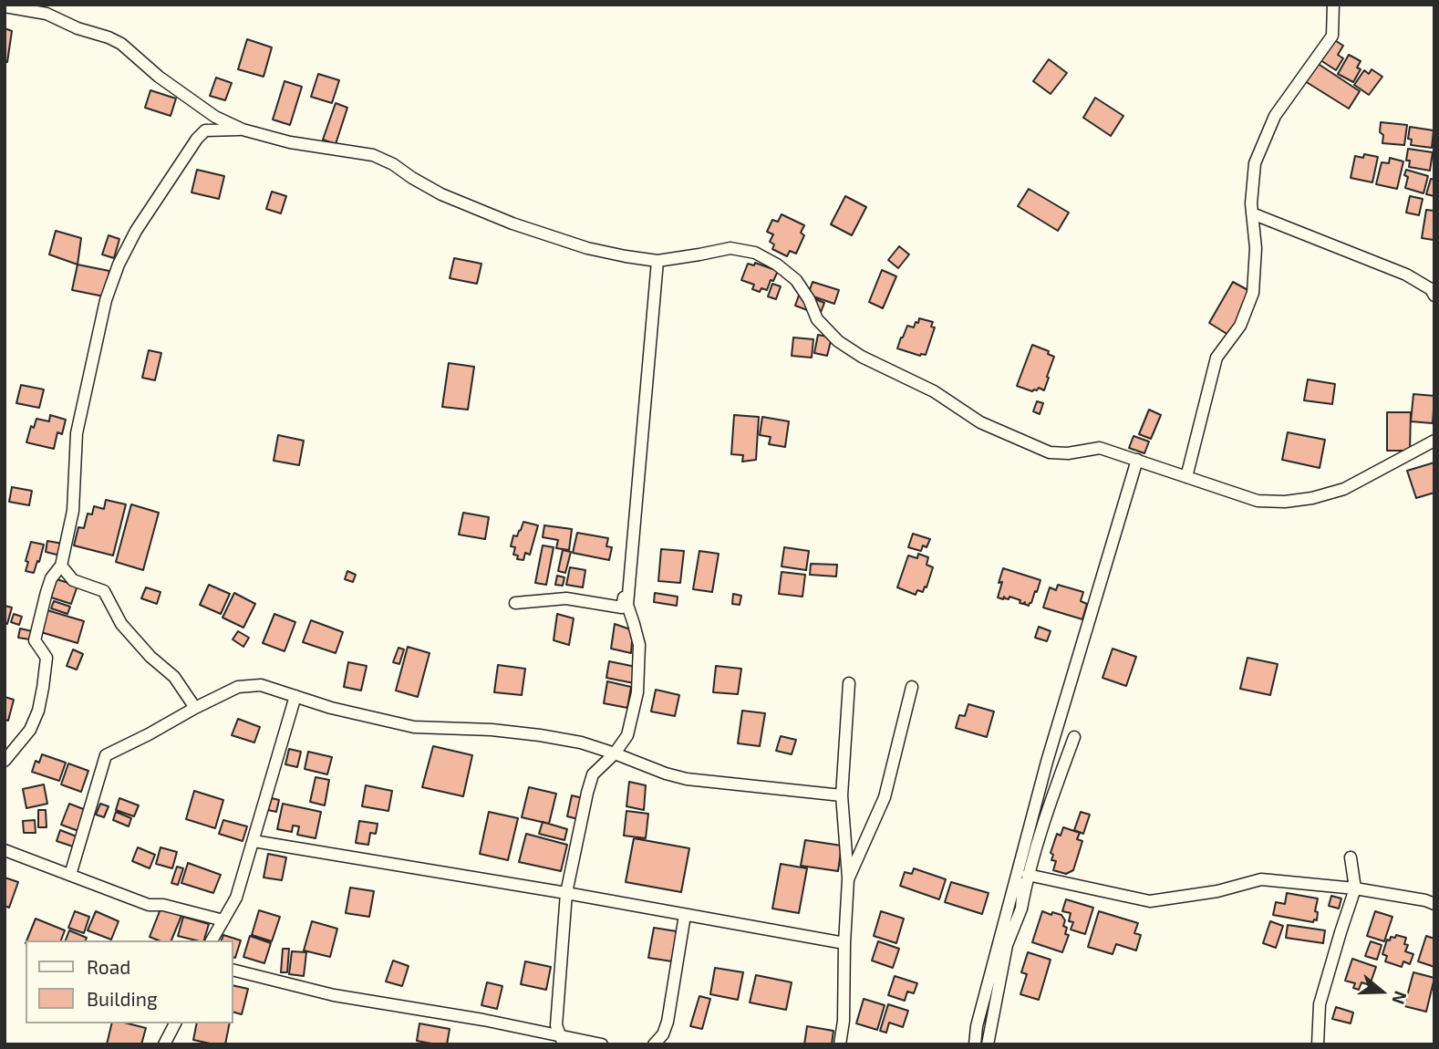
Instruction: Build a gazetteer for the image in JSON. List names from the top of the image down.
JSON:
{
  "legend": ["Road", "Building"],
  "north": "right"
}
